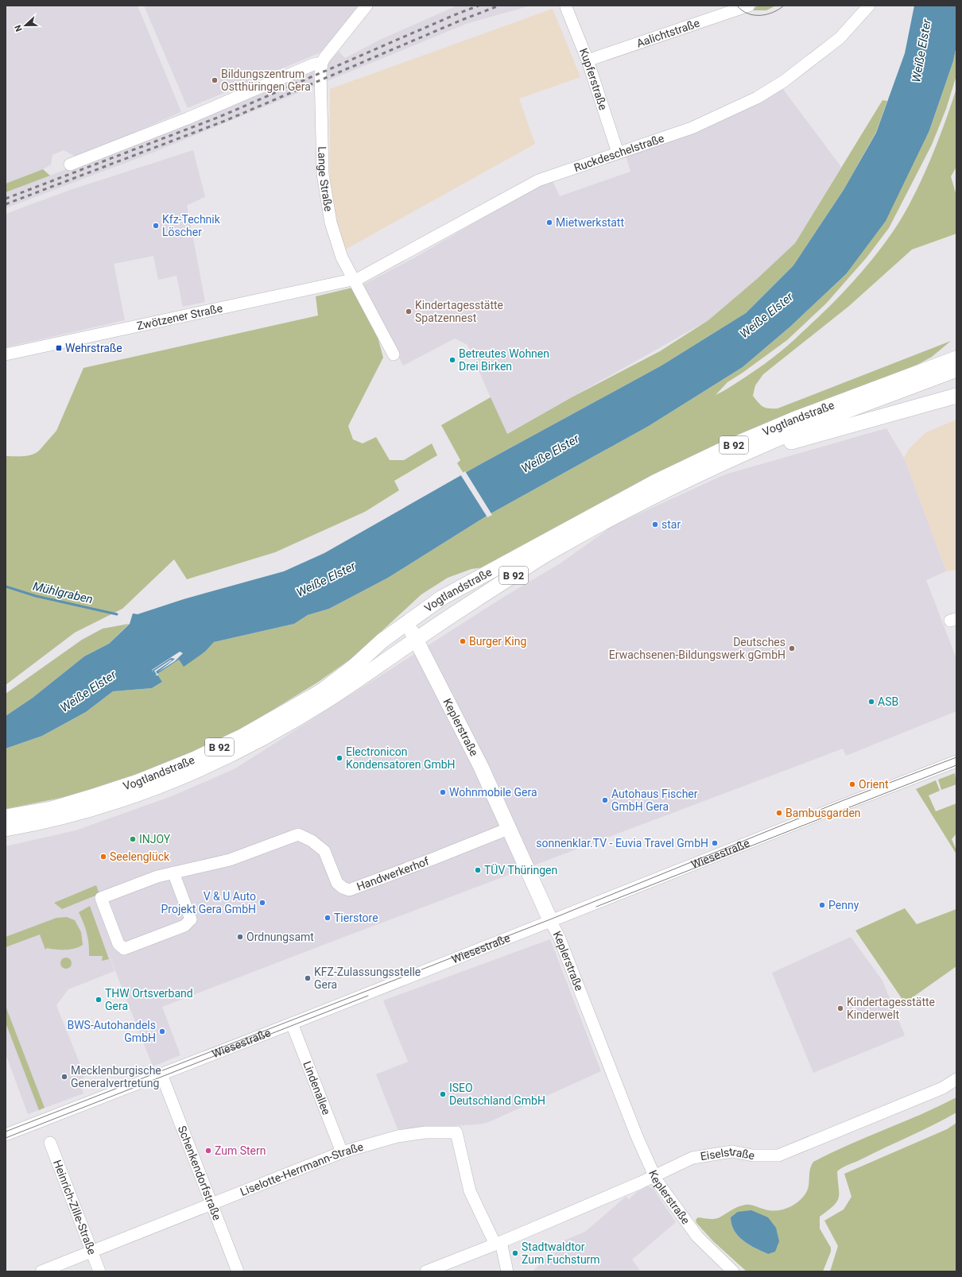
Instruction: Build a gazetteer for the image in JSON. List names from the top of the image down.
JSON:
{
  "streets": {
    "main road": ["Vogtlandstraße", "B 92", "Keplerstraße"],
    "street": [
      "Aalichtstraße",
      "Kupferstraße",
      "Ruckdeschelstraße",
      "Lange Straße",
      "Zwötzener Straße",
      "Wiesestraße",
      "Handwerkerhof",
      "Lindenallee",
      "Eiselstraße",
      "Liselotte-Herrmann-Straße",
      "Schenkendorfstraße",
      "Heinrich-Zille-Straße"
    ]
  },
  "crossings": [
    ["Aalichtstraße", "Kupferstraße"],
    ["Kupferstraße", "Ruckdeschelstraße"],
    ["Ruckdeschelstraße", "Lange Straße"],
    ["Ruckdeschelstraße", "Zwötzener Straße"],
    ["Lange Straße", "Zwötzener Straße"],
    ["Vogtlandstraße", "Keplerstraße"],
    ["Keplerstraße", "Wiesestraße"],
    ["Keplerstraße", "Handwerkerhof"],
    ["Keplerstraße", "Eiselstraße"],
    ["Wiesestraße", "Lindenallee"],
    ["Wiesestraße", "Schenkendorfstraße"],
    ["Lindenallee", "Liselotte-Herrmann-Straße"],
    ["Eiselstraße", "Liselotte-Herrmann-Straße"],
    ["Liselotte-Herrmann-Straße", "Schenkendorfstraße"],
    ["Liselotte-Herrmann-Straße", "Heinrich-Zille-Straße"]
  ],
  "water": ["Weiße Elster", "Mühlgraben"],
  "places": {
    "other": [
      "Bildungszentrum Ostthüringen Gera",
      "Mietwerkstatt",
      "Kfz-Technik Löscher",
      "Kindertagesstätte Spatzennest",
      "Betreutes Wohnen Drei Birken",
      "star",
      "Burger King",
      "Deutsches Erwachsenen-Bildungswerk gGmbH",
      "ASB",
      "Electronicon Kondensatoren GmbH",
      "Orient",
      "Wohnmobile Gera",
      "Autohaus Fischer GmbH Gera",
      "Bambusgarden",
      "INJOY",
      "sonnenklar.TV - Euvia Travel GmbH",
      "Seelenglück",
      "TÜV Thüringen",
      "V & U Auto Projekt Gera GmbH",
      "Penny",
      "Tierstore",
      "Ordnungsamt",
      "KFZ-Zulassungsstelle Gera",
      "THW Ortsverband Gera",
      "Kindertagesstätte Kinderwelt",
      "BWS-Autohandels GmbH",
      "Mecklenburgische Generalvertretung",
      "ISEO Deutschland GmbH",
      "Zum Stern",
      "Stadtwaldtor Zum Fuchsturm"
    ],
    "transit": ["Wehrstraße"]
  },
  "north": "left"
}
